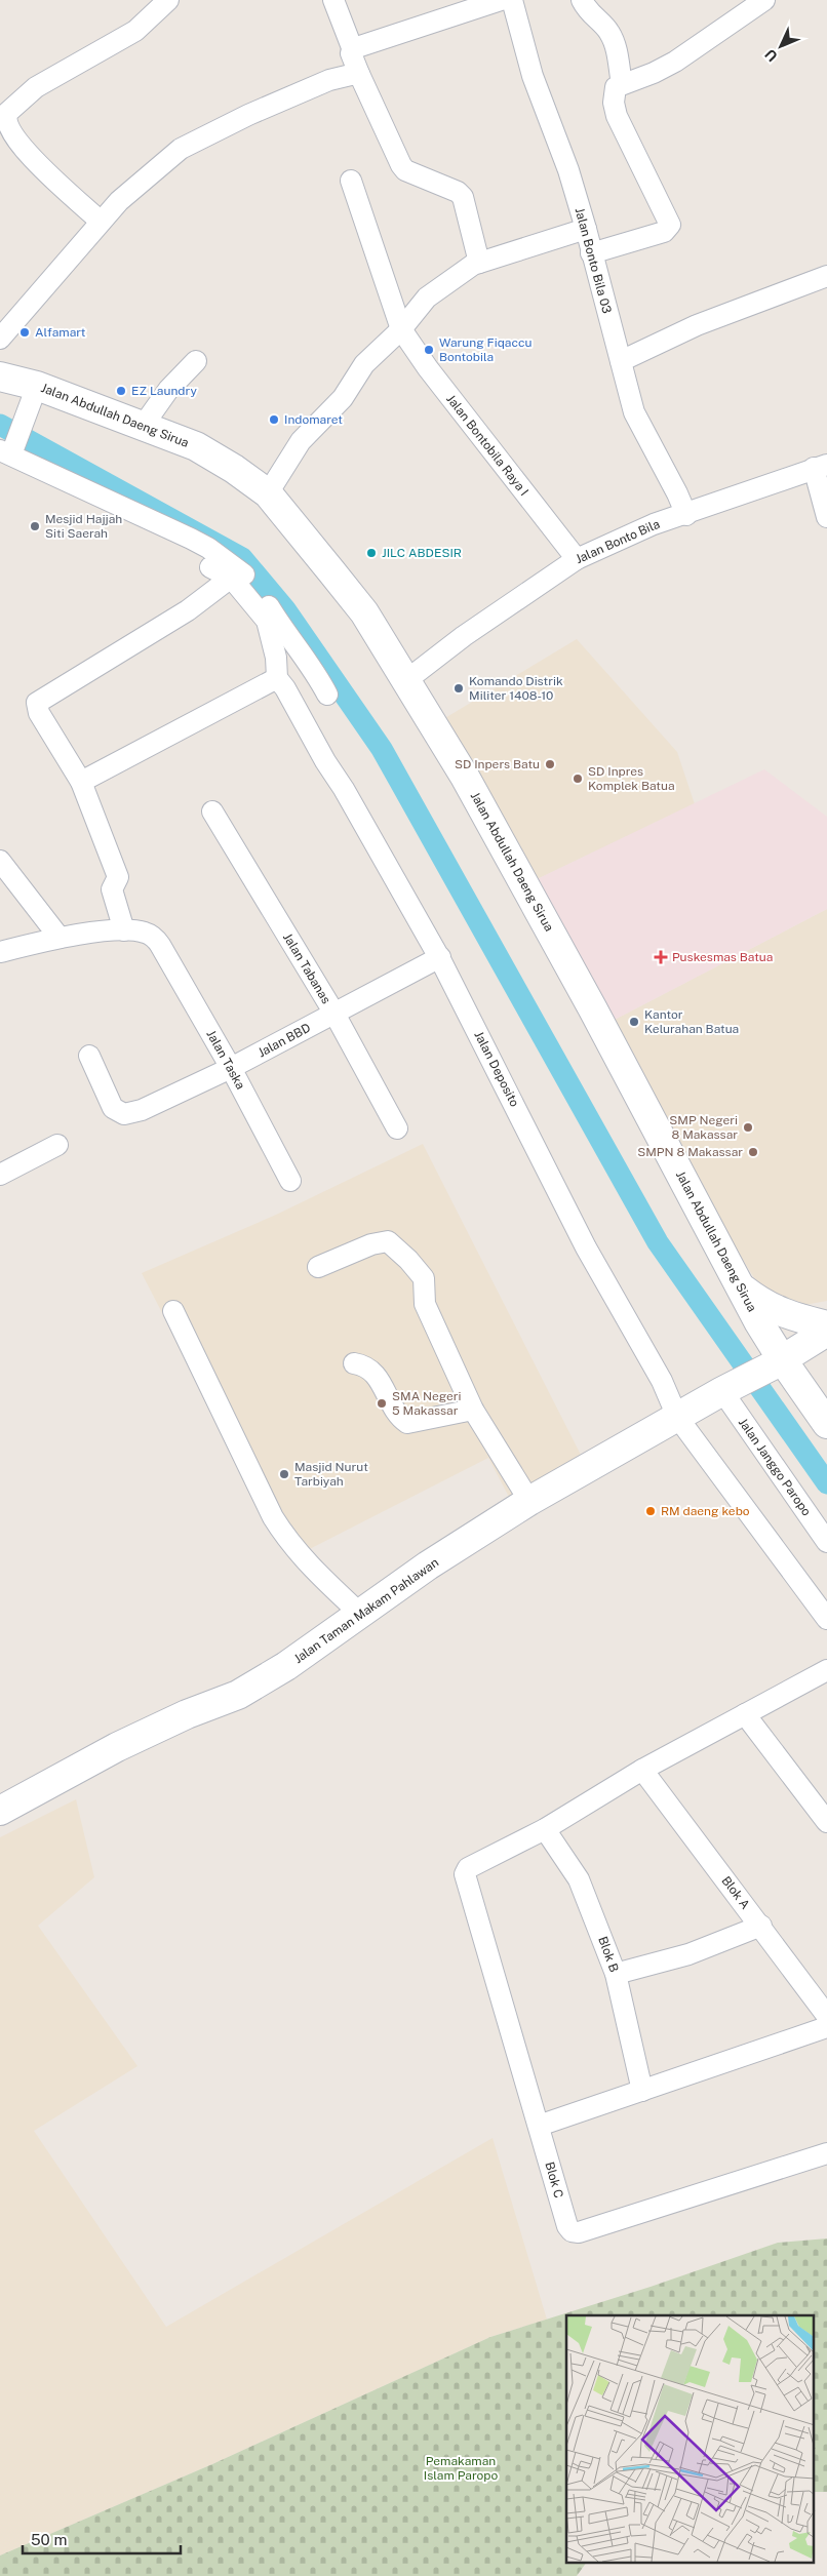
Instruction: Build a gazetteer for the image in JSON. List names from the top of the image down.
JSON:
{
  "streets": {
    "main road": ["Jalan Abdullah Daeng Sirua", "Jalan Taman Makam Pahlawan"],
    "street": [
      "Jalan Bonto Bila 03",
      "Jalan Bontobila Raya I",
      "Jalan Bonto Bila",
      "Jalan Tabanas",
      "Jalan BBD",
      "Jalan Taska",
      "Jalan Deposito",
      "Jalan Janggo Paropo",
      "Blok A",
      "Blok B",
      "Blok C"
    ]
  },
  "crossings": [
    ["Jalan Bonto Bila 03", "Jalan Bonto Bila"],
    ["Jalan Abdullah Daeng Sirua", "Jalan Bonto Bila"],
    ["Jalan Abdullah Daeng Sirua", "Jalan Taman Makam Pahlawan"],
    ["Jalan Bontobila Raya I", "Jalan Bonto Bila"],
    ["Jalan Tabanas", "Jalan BBD"],
    ["Jalan BBD", "Jalan Taska"],
    ["Jalan BBD", "Jalan Deposito"],
    ["Jalan Deposito", "Jalan Taman Makam Pahlawan"],
    ["Jalan Janggo Paropo", "Jalan Taman Makam Pahlawan"],
    ["Blok B", "Blok C"]
  ],
  "parks": ["Pemakaman Islam Paropo"],
  "places": {
    "other": [
      "Alfamart",
      "Warung Fiqaccu Bontobila",
      "EZ Laundry",
      "Indomaret",
      "Mesjid Hajjah Siti Saerah",
      "JILC ABDESIR",
      "Komando Distrik Militer 1408-10",
      "SD Inpers Batu",
      "SD Inpres Komplek Batua",
      "Kantor Kelurahan Batua",
      "SMP Negeri 8 Makassar",
      "SMPN 8 Makassar",
      "SMA Negeri 5 Makassar",
      "Masjid Nurut Tarbiyah",
      "RM daeng kebo"
    ],
    "health": ["Puskesmas Batua"]
  },
  "scale_bar": "50 m",
  "north": "bottom left"
}
